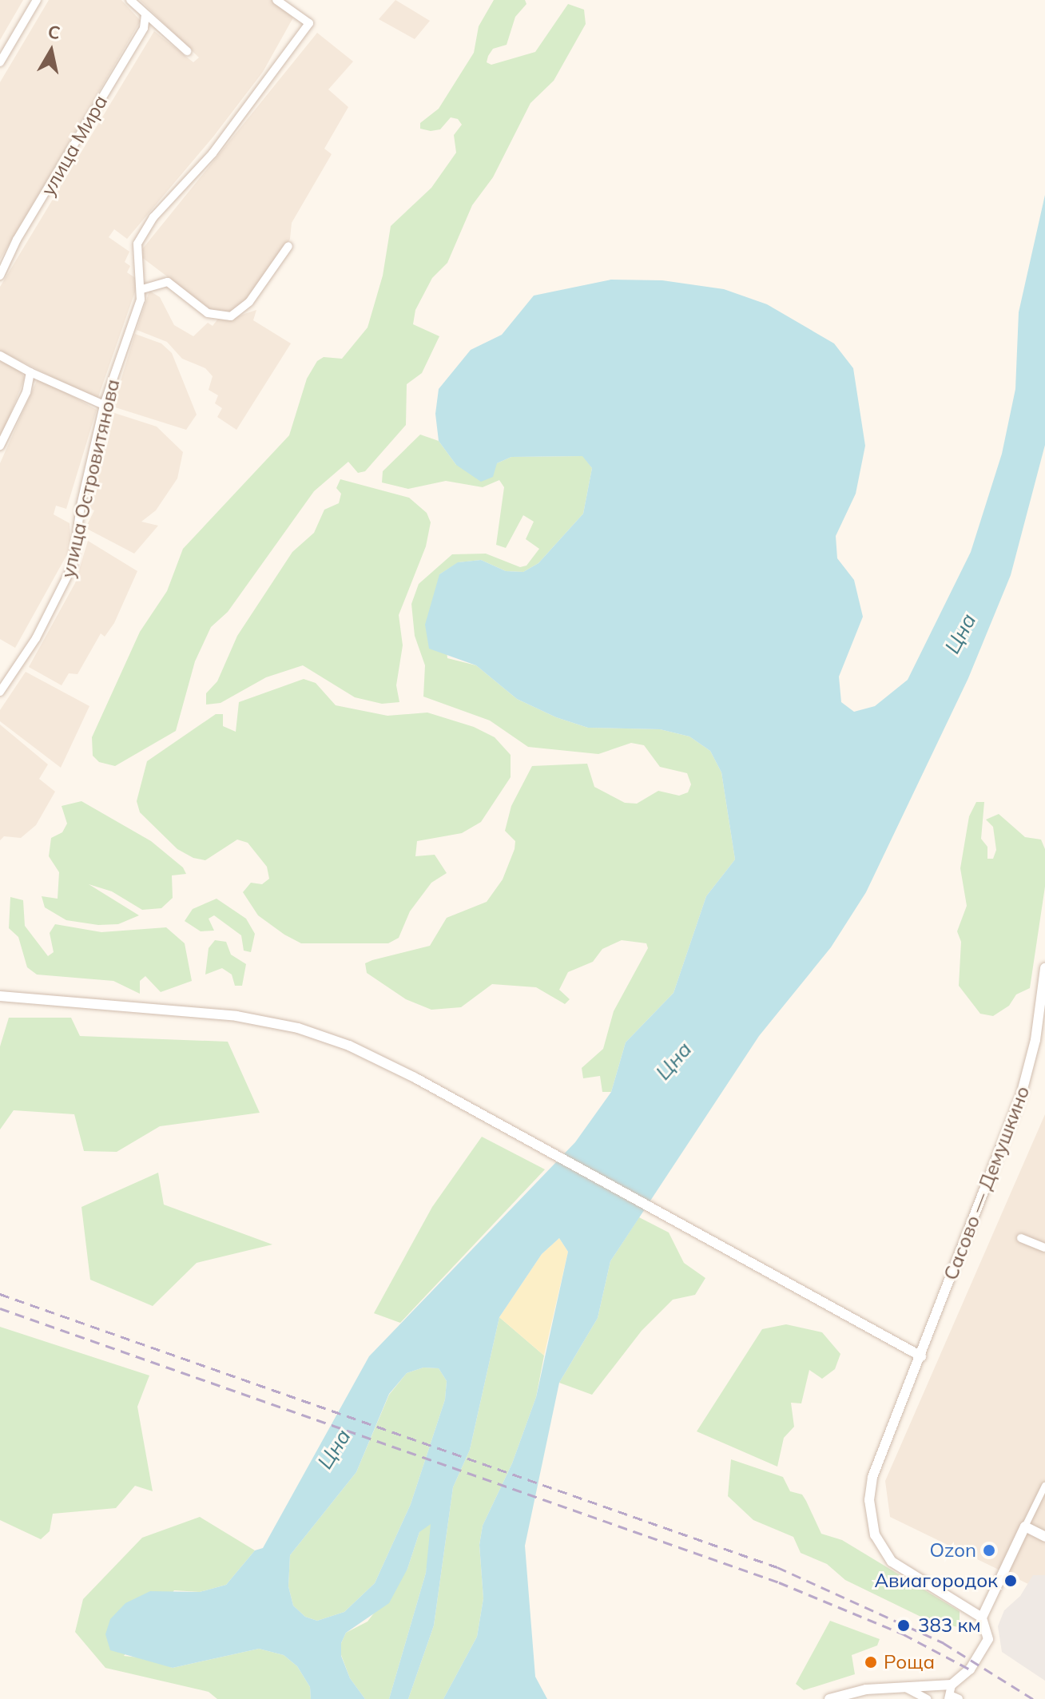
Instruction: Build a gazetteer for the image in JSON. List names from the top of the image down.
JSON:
{
  "streets": {
    "street": ["улица Мира", "улица Островитянова", "Сасово — Демушкино"]
  },
  "water": ["Цна"],
  "places": [
    "Ozon",
    "Авиагородок",
    "383 км",
    "Роща"
  ],
  "north": "top"
}
